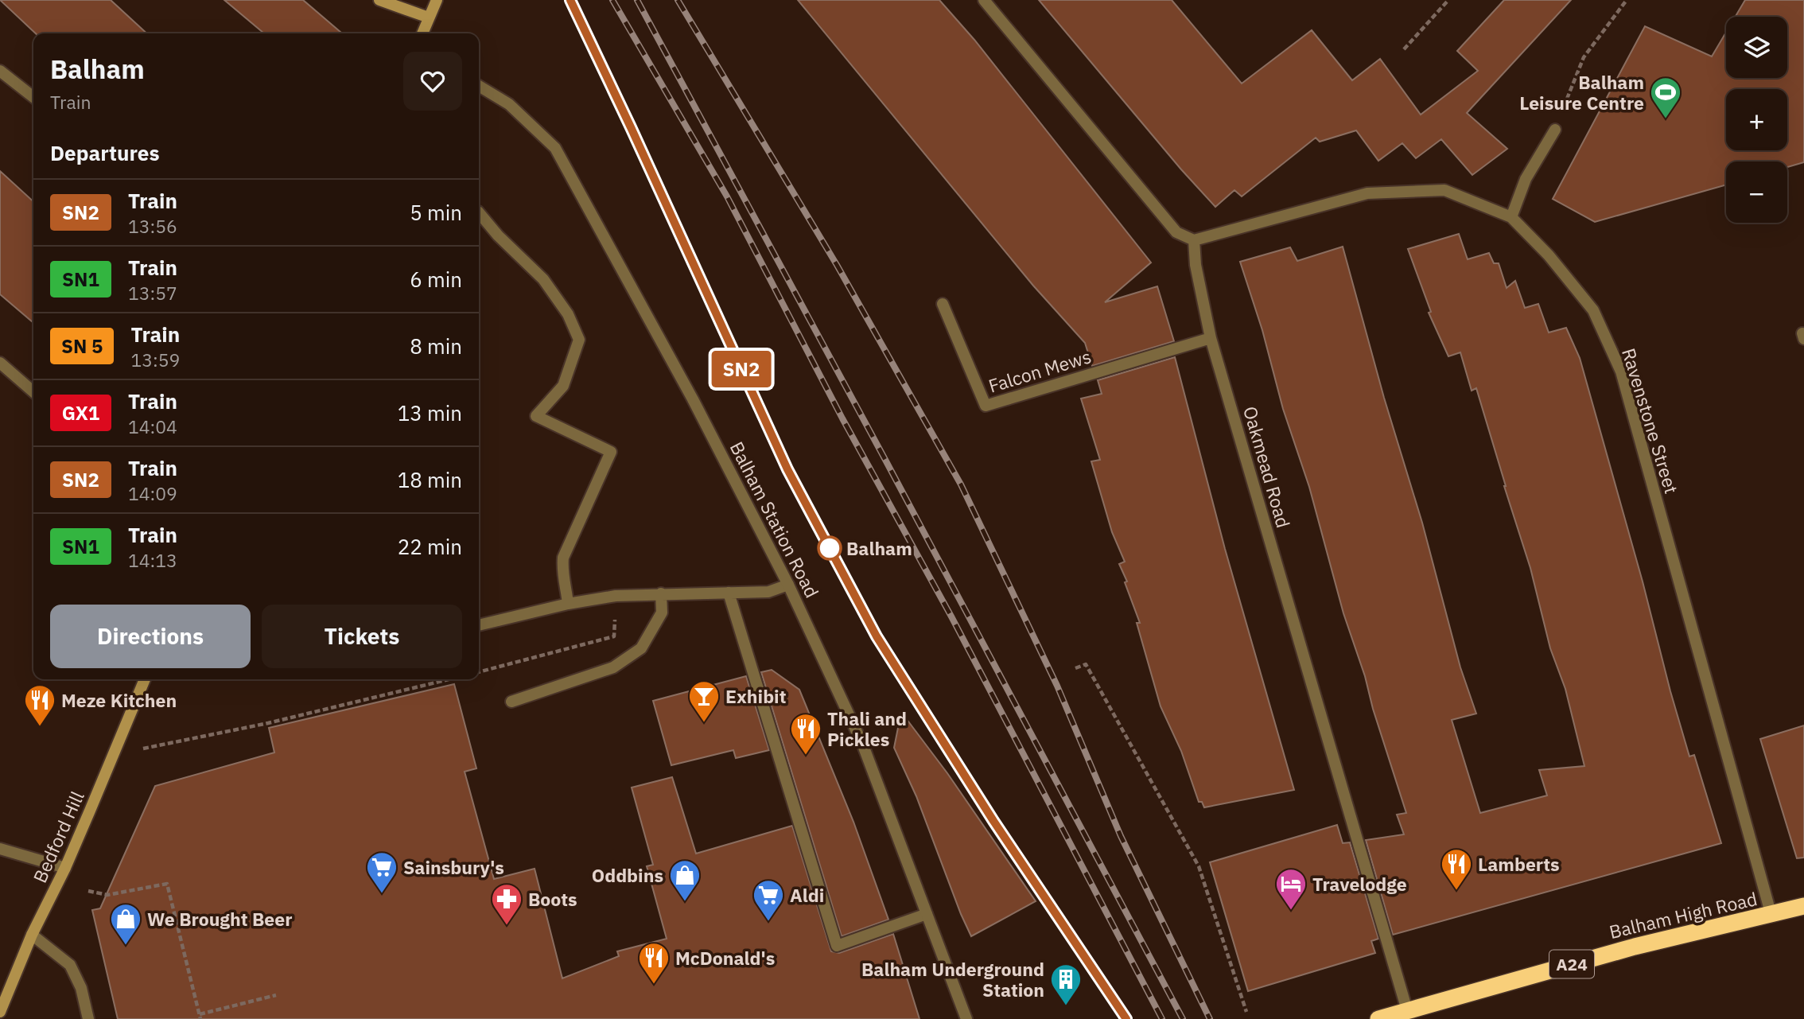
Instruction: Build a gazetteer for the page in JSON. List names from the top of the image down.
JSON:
{
  "streets": {
    "highway": ["Balham High Road", "A24"],
    "main road": ["Bedford Hill"],
    "street": [
      "Falcon Mews",
      "Ravenstone Street",
      "Oakmead Road",
      "Balham Station Road"
    ]
  },
  "crossings": [
    ["Falcon Mews", "Oakmead Road"],
    ["Ravenstone Street", "Oakmead Road"],
    ["Ravenstone Street", "Balham High Road"],
    ["Oakmead Road", "Balham High Road"]
  ],
  "places": {
    "sports": ["Balham Leisure Centre"],
    "other": ["Balham"],
    "bar": ["Exhibit"],
    "restaurant": [
      "Meze Kitchen",
      "Thali and Pickles",
      "Lamberts",
      "McDonald's"
    ],
    "supermarket": ["Sainsbury's", "Aldi"],
    "shop": ["Oddbins", "We Brought Beer"],
    "hotel": ["Travelodge"],
    "pharmacy": ["Boots"],
    "building": ["Balham Underground Station"]
  },
  "page": {
    "on_map": "SN2",
    "map_buttons": ["+", "−"],
    "heading": [
      ["Balham", "Train"],
      "Departures"
    ],
    "list": [
      {
        "mark": "SN2",
        "name": "Train",
        "note": "13:56",
        "value": "5 min"
      },
      {
        "mark": "SN1",
        "name": "Train",
        "note": "13:57",
        "value": "6 min"
      },
      {
        "mark": "SN 5",
        "name": "Train",
        "note": "13:59",
        "value": "8 min"
      },
      {
        "mark": "GX1",
        "name": "Train",
        "note": "14:04",
        "value": "13 min"
      },
      {
        "mark": "SN2",
        "name": "Train",
        "note": "14:09",
        "value": "18 min"
      },
      {
        "mark": "SN1",
        "name": "Train",
        "note": "14:13",
        "value": "22 min"
      }
    ],
    "buttons": ["Directions", "Tickets"]
  }
}
